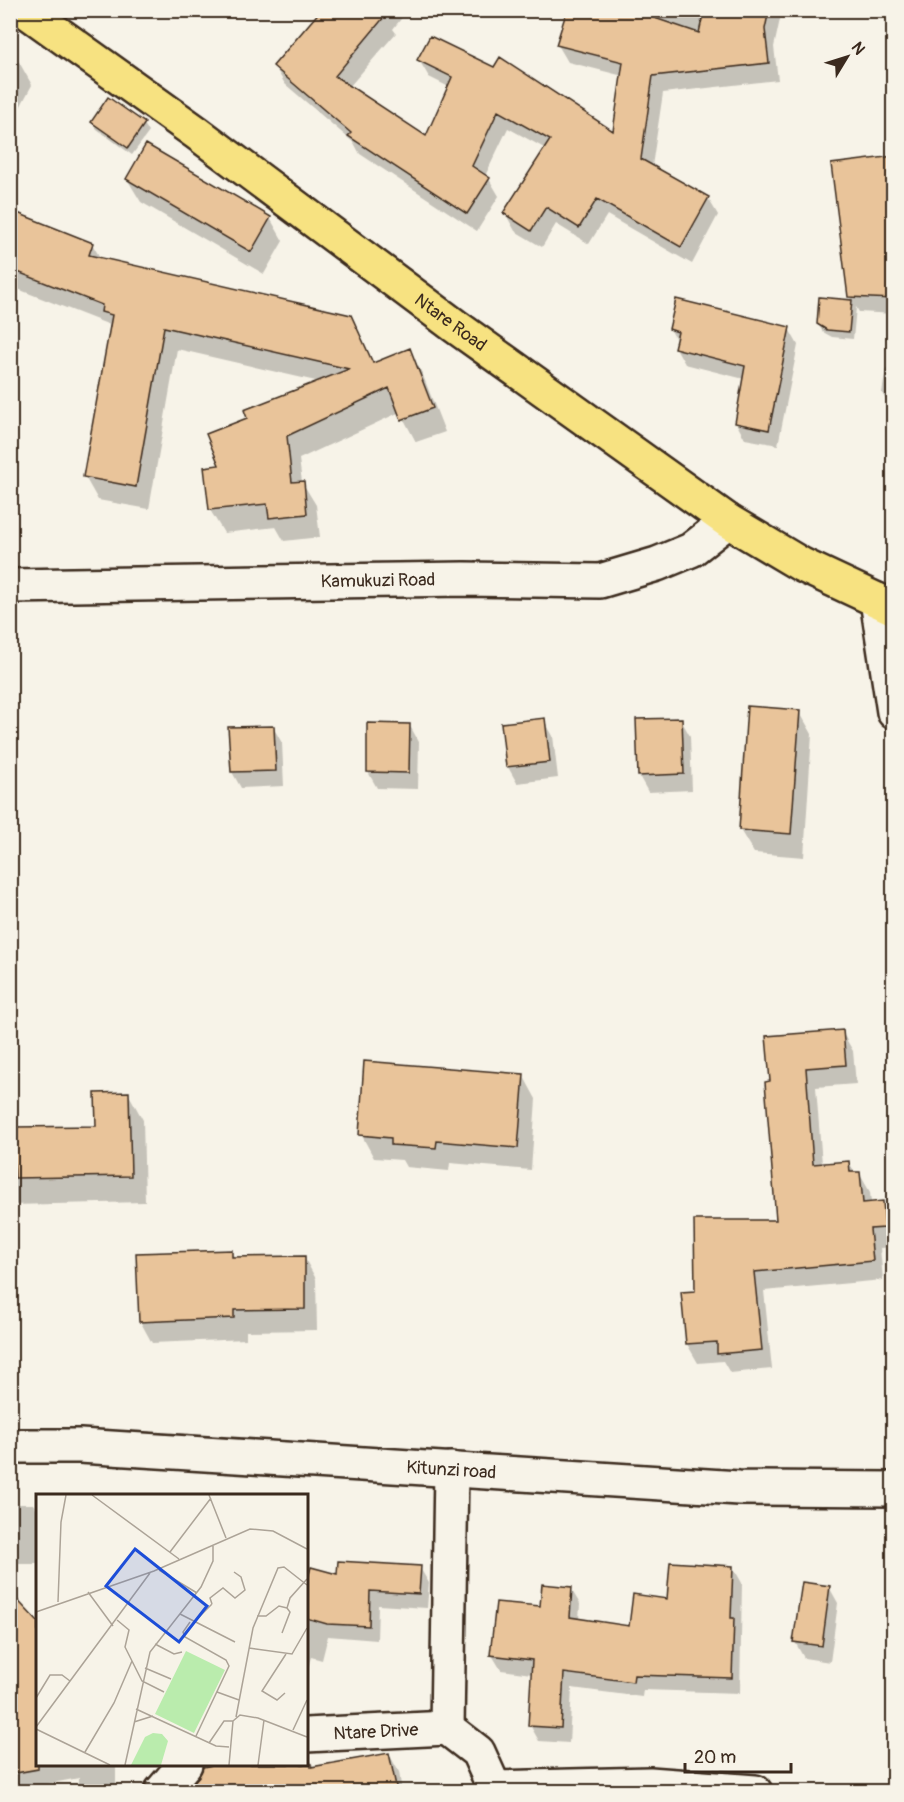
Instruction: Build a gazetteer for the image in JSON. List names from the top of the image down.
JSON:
{
  "streets": {
    "main road": ["Ntare Road"],
    "street": ["Kamukuzi Road", "Kitunzi road", "Ntare Drive"]
  },
  "crossings": [
    ["Ntare Road", "Kamukuzi Road"]
  ],
  "scale_bar": "20 m",
  "north": "top right"
}
